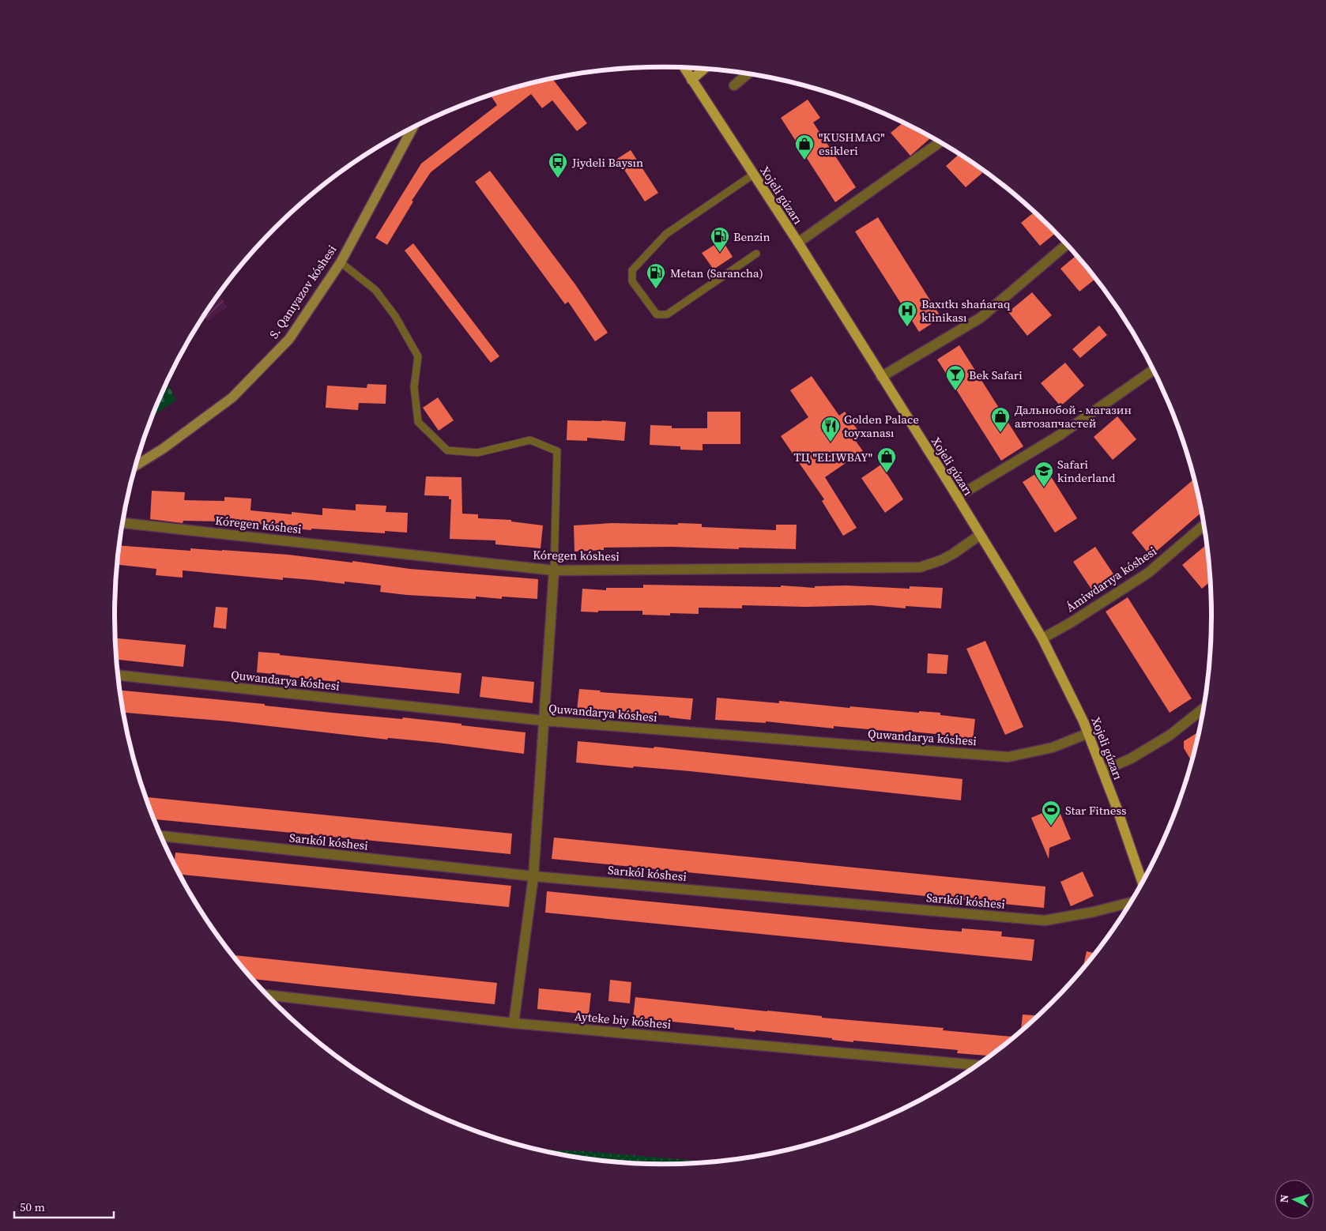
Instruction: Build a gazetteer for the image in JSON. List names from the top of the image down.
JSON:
{
  "streets": {
    "main road": ["Xojeli gúzarı"],
    "street": [
      "S. Qanıyazov kóshesi",
      "Kóregen kóshesi",
      "Ámiwdarıya kóshesi",
      "Quwandarya kóshesi",
      "Sarıkól kóshesi",
      "Ayteke biy kóshesi"
    ]
  },
  "crossings": [
    ["Xojeli gúzarı", "Kóregen kóshesi"],
    ["Xojeli gúzarı", "Ámiwdarıya kóshesi"],
    ["Xojeli gúzarı", "Quwandarya kóshesi"]
  ],
  "places": {
    "shop": ["\"KUSHMAG\" esikleri", "Дальнобой - магазин автозапчастей", "ТЦ \"ELIWBAY\""],
    "bus stop": ["Jiydeli Baysın"],
    "fuel station": ["Benzin", "Metan (Sarancha)"],
    "hospital": ["Baxıtkı shańaraq klinikası"],
    "bar": ["Bek Safari"],
    "restaurant": ["Golden Palace toyxanası"],
    "school or university": ["Safari kinderland"],
    "sports": ["Star Fitness"]
  },
  "scale_bar": "50 m",
  "north": "left"
}
